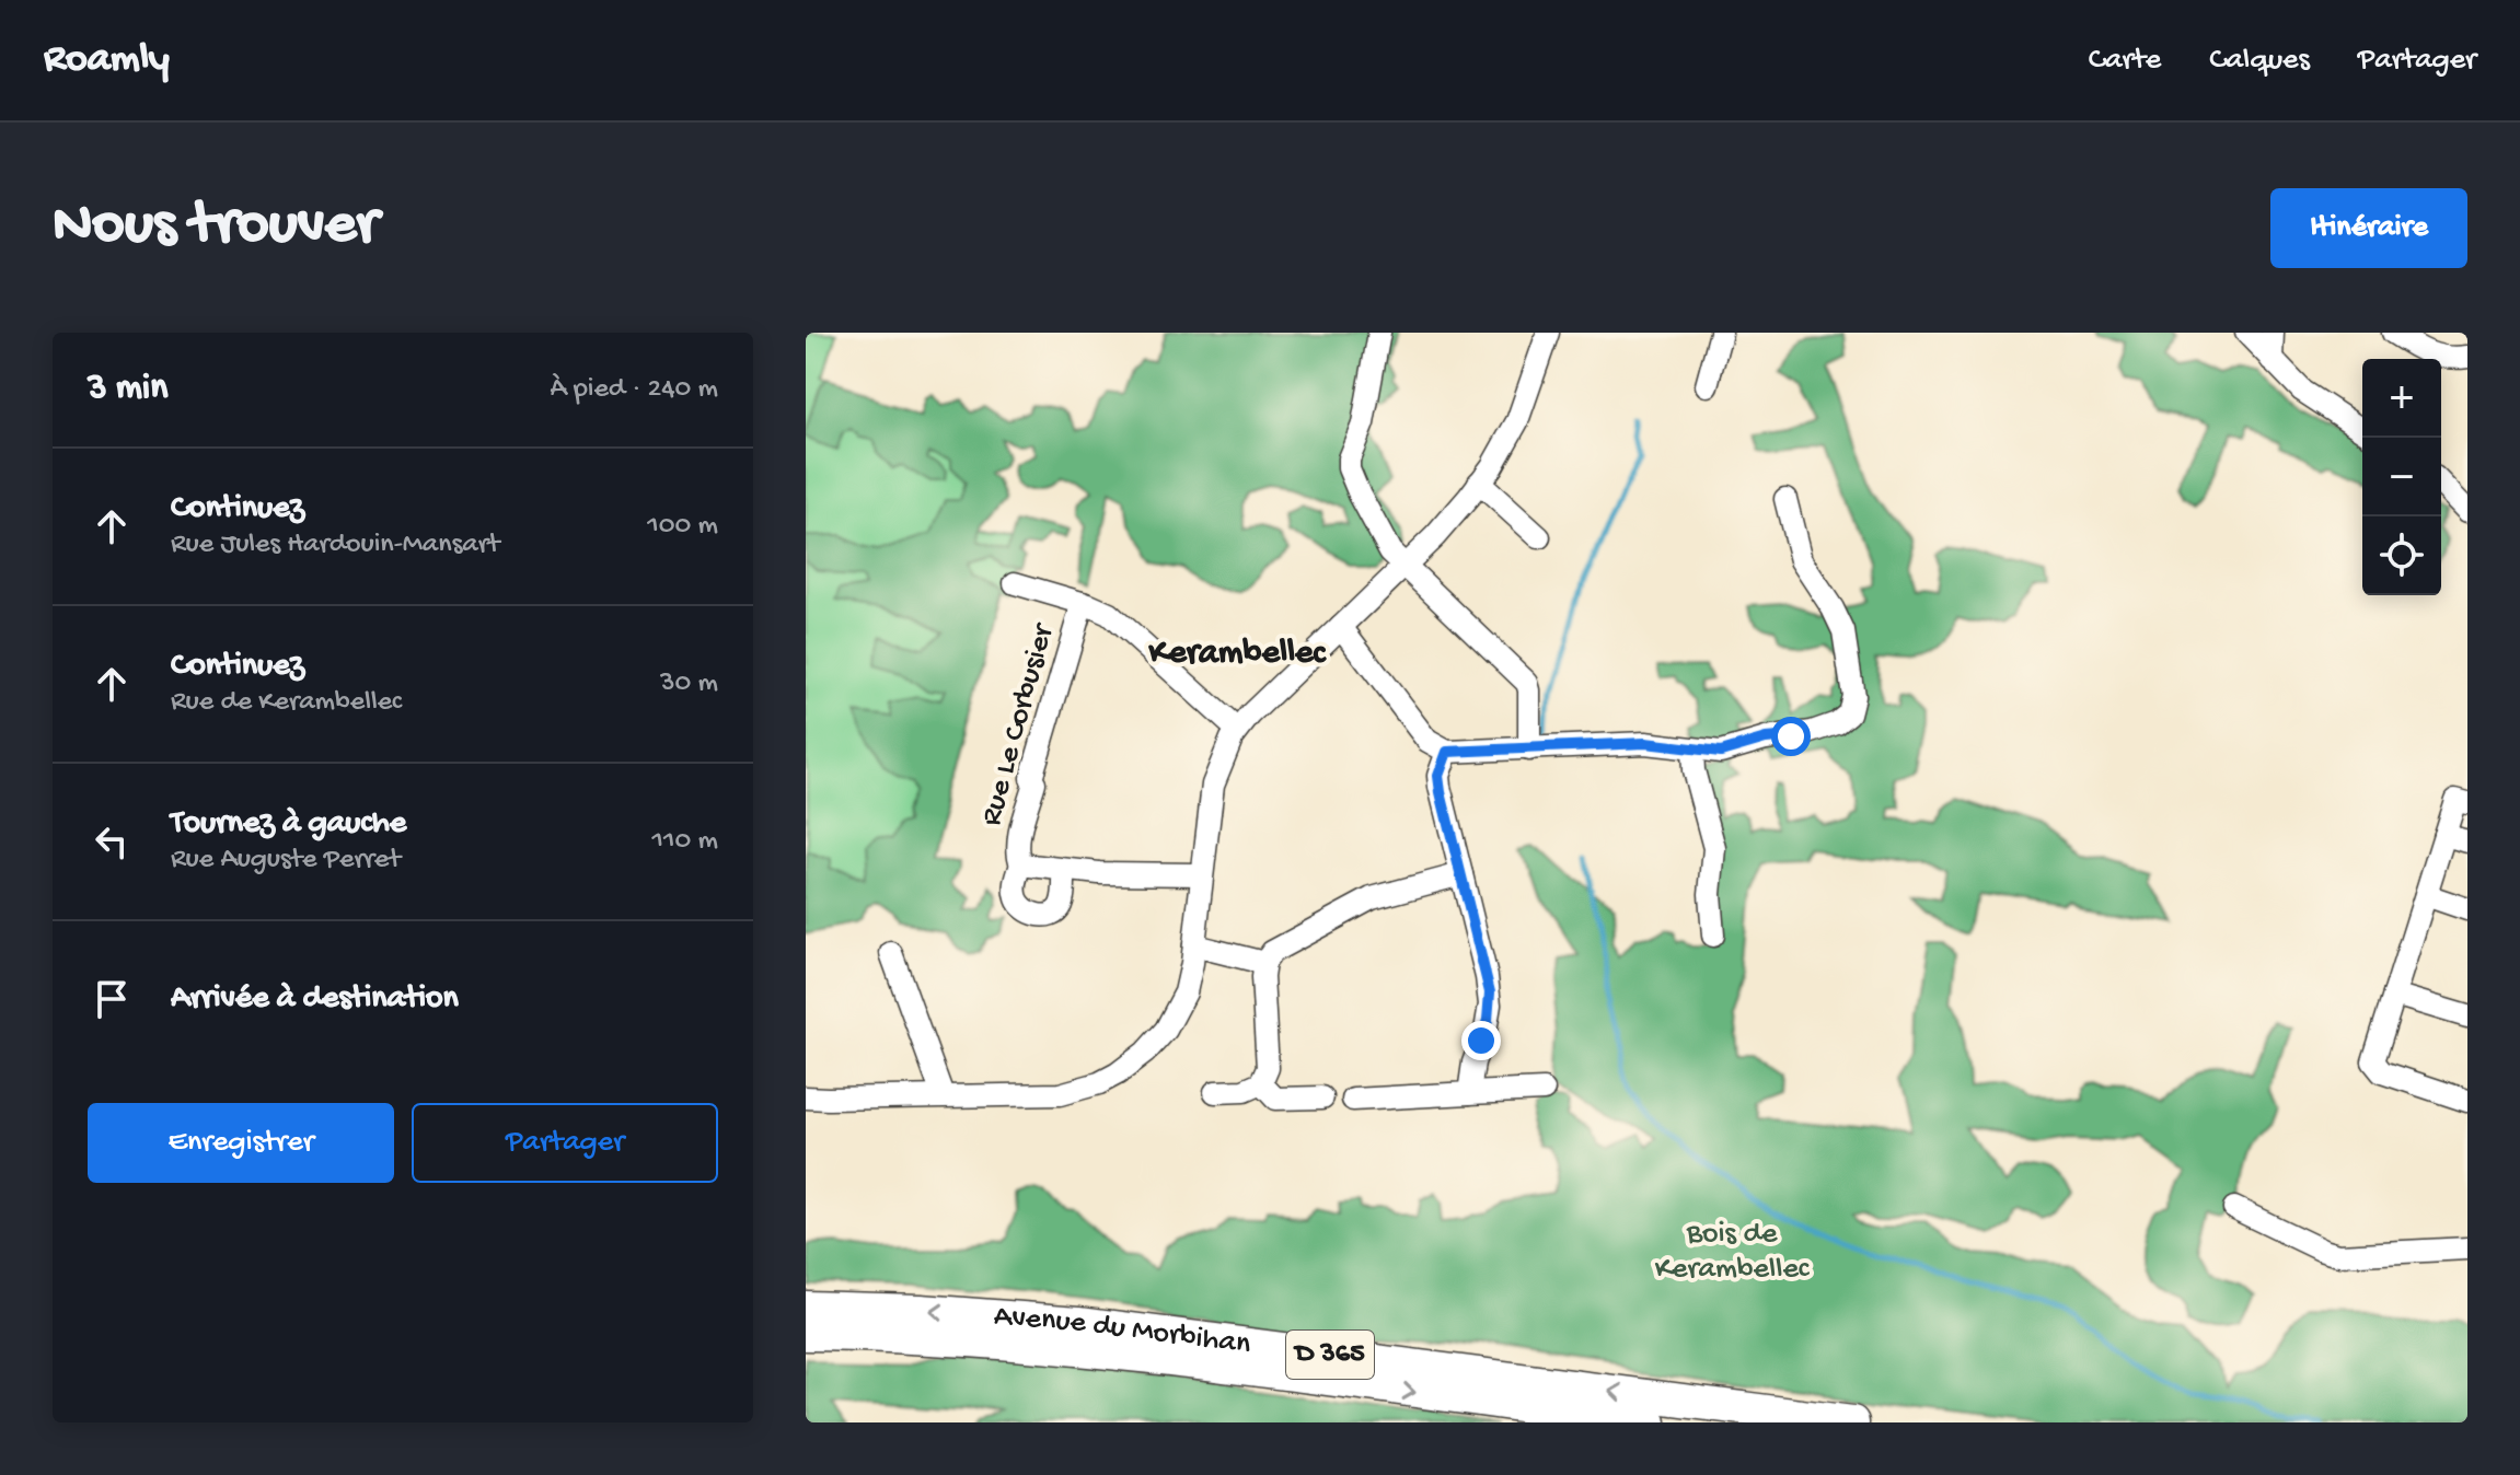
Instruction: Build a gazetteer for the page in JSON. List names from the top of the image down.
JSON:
{
  "streets": {
    "highway": ["Avenue du Morbihan", "D 365"],
    "street": ["Rue Le Corbusier"]
  },
  "districts": ["Kerambellec"],
  "parks": ["Bois de Kerambellec"],
  "page": {
    "header": "Roamly",
    "nav": ["Carte", "Calques", "Partager"],
    "buttons": [
      "Itinéraire",
      ["Enregistrer", "Partager"]
    ],
    "title": "Nous trouver",
    "heading": ["3 min", "À pied · 240 m"],
    "map_buttons": ["+", "−"],
    "list": [
      ["Continuez", "Rue Jules Hardouin-Mansart", "100 m"],
      ["Continuez", "Rue de Kerambellec", "30 m"],
      ["Tournez à gauche", "Rue Auguste Perret", "110 m"],
      "Arrivée à destination"
    ]
  }
}
